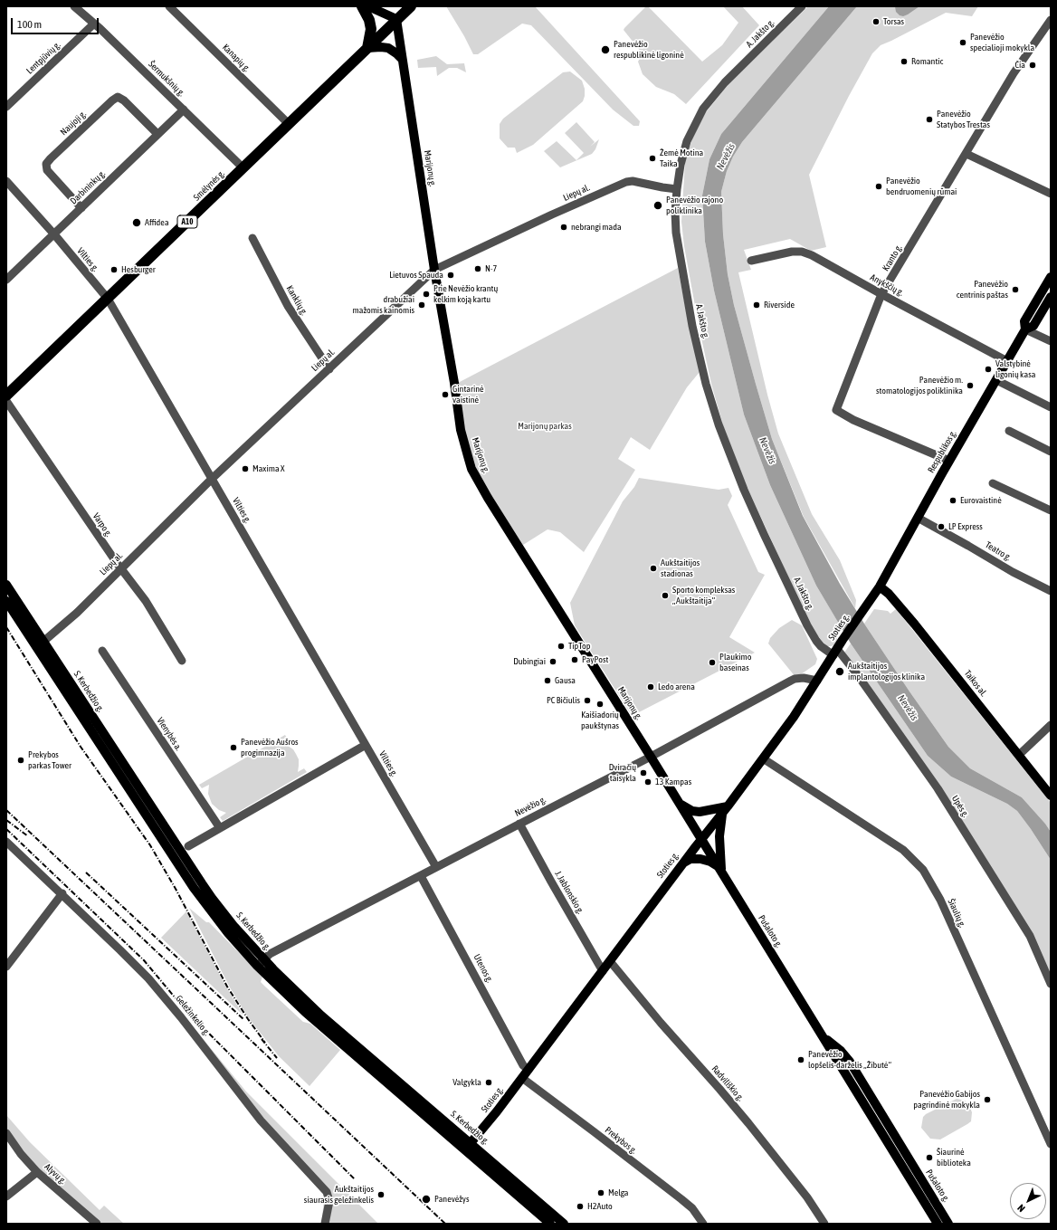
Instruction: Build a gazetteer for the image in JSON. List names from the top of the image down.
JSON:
{
  "streets": {
    "highway": ["Smėlynės g.", "A10"],
    "main road": [
      "Marijonų g.",
      "Respublikos g.",
      "Stoties g.",
      "Taikos al.",
      "S. Kerbedžio g.",
      "Pušaloto g."
    ],
    "street": [
      "A. Jakšto g.",
      "Lentpjūvių g.",
      "Kanapių g.",
      "Šermukšnių g.",
      "Naujoji g.",
      "Darbininkų g.",
      "Liepų al.",
      "Kranto g.",
      "Vilties g.",
      "Anykščių g.",
      "Kanklių g.",
      "Varpo g.",
      "Teatro g.",
      "Vienybės a.",
      "Nevėžio g.",
      "Upės g.",
      "J. Jablonskio g.",
      "Šiaulių g.",
      "Utenos g.",
      "Geležinkelio g.",
      "Radviliškio g.",
      "Prekybos g.",
      "Alyvų g."
    ]
  },
  "crossings": [
    ["A. Jakšto g.", "Liepų al."],
    ["A. Jakšto g.", "Stoties g."],
    ["A. Jakšto g.", "Upės g."],
    ["Lentpjūvių g.", "Šermukšnių g."],
    ["Kanapių g.", "Smėlynės g."],
    ["Šermukšnių g.", "Smėlynės g."],
    ["Šermukšnių g.", "Darbininkų g."],
    ["Naujoji g.", "Darbininkų g."],
    ["Marijonų g.", "Smėlynės g."],
    ["Marijonų g.", "Liepų al."],
    ["Marijonų g.", "Stoties g."],
    ["Marijonų g.", "Nevėžio g."],
    ["Marijonų g.", "Pušaloto g."],
    ["Smėlynės g.", "Vilties g."],
    ["Darbininkų g.", "Vilties g."],
    ["Liepų al.", "Vilties g."],
    ["Liepų al.", "Kanklių g."],
    ["Liepų al.", "Varpo g."],
    ["Liepų al.", "S. Kerbedžio g."],
    ["Kranto g.", "Anykščių g."],
    ["Kranto g.", "Respublikos g."],
    ["Vilties g.", "Nevėžio g."],
    ["Anykščių g.", "Respublikos g."],
    ["Respublikos g.", "Teatro g."],
    ["Respublikos g.", "Stoties g."],
    ["Respublikos g.", "Taikos al."],
    ["Stoties g.", "Taikos al."],
    ["Stoties g.", "S. Kerbedžio g."],
    ["Stoties g.", "Nevėžio g."],
    ["Stoties g.", "Upės g."],
    ["Stoties g.", "J. Jablonskio g."],
    ["Stoties g.", "Šiaulių g."],
    ["Stoties g.", "Pušaloto g."],
    ["Stoties g.", "Utenos g."],
    ["Stoties g.", "Radviliškio g."],
    ["Stoties g.", "Prekybos g."],
    ["S. Kerbedžio g.", "Nevėžio g."],
    ["Nevėžio g.", "J. Jablonskio g."],
    ["Nevėžio g.", "Utenos g."]
  ],
  "water": ["Nevėžis"],
  "parks": ["Marijonų parkas"],
  "places": [
    "Torsas",
    "Panevėžio specialioji mokykla",
    "Panevėžio respublikinė ligoninė",
    "Romantic",
    "Čia",
    "Panevėžio Statybos Trestas",
    "Žemė Motina Taika",
    "Panevėžio bendruomenių rūmai",
    "Panevėžio rajono poliklinika",
    "Affidea",
    "nebrangi mada",
    "N-7",
    "Hesburger",
    "Lietuvos Spauda",
    "Panevėžio centrinis paštas",
    "Prie Nevėžio krantų kelkim koją kartu",
    "drabužiai mažomis kainomis",
    "Riverside",
    "Valstybinė ligonių kasa",
    "Panevėžio m. stomatologijos poliklinika",
    "Gintarinė vaistinė",
    "Maxima X",
    "Eurovaistinė",
    "LP Express",
    "Aukštaitijos stadionas",
    "Sporto kompleksas „Aukštaitija”",
    "TipTop",
    "PayPost",
    "Dubingiai",
    "Plaukimo baseinas",
    "Aukštaitijos implantologijos klinika",
    "Gausa",
    "Ledo arena",
    "PC Bičiulis",
    "Kaišiadorių paukštynas",
    "Panevėžio Aušros progimnazija",
    "Prekybos parkas Tower",
    "Dviračių taisykla",
    "13 Kampas",
    "Panevėžio lopšelis-darželis „Žibutė“",
    "Valgykla",
    "Panevėžio Gabijos pagrindinė mokykla",
    "Šiaurinė biblioteka",
    "Melga",
    "Aukštaitijos siaurasis geležinkelis",
    "Panevėžys",
    "H2Auto"
  ],
  "scale_bar": "100 m",
  "north": "bottom left"
}
